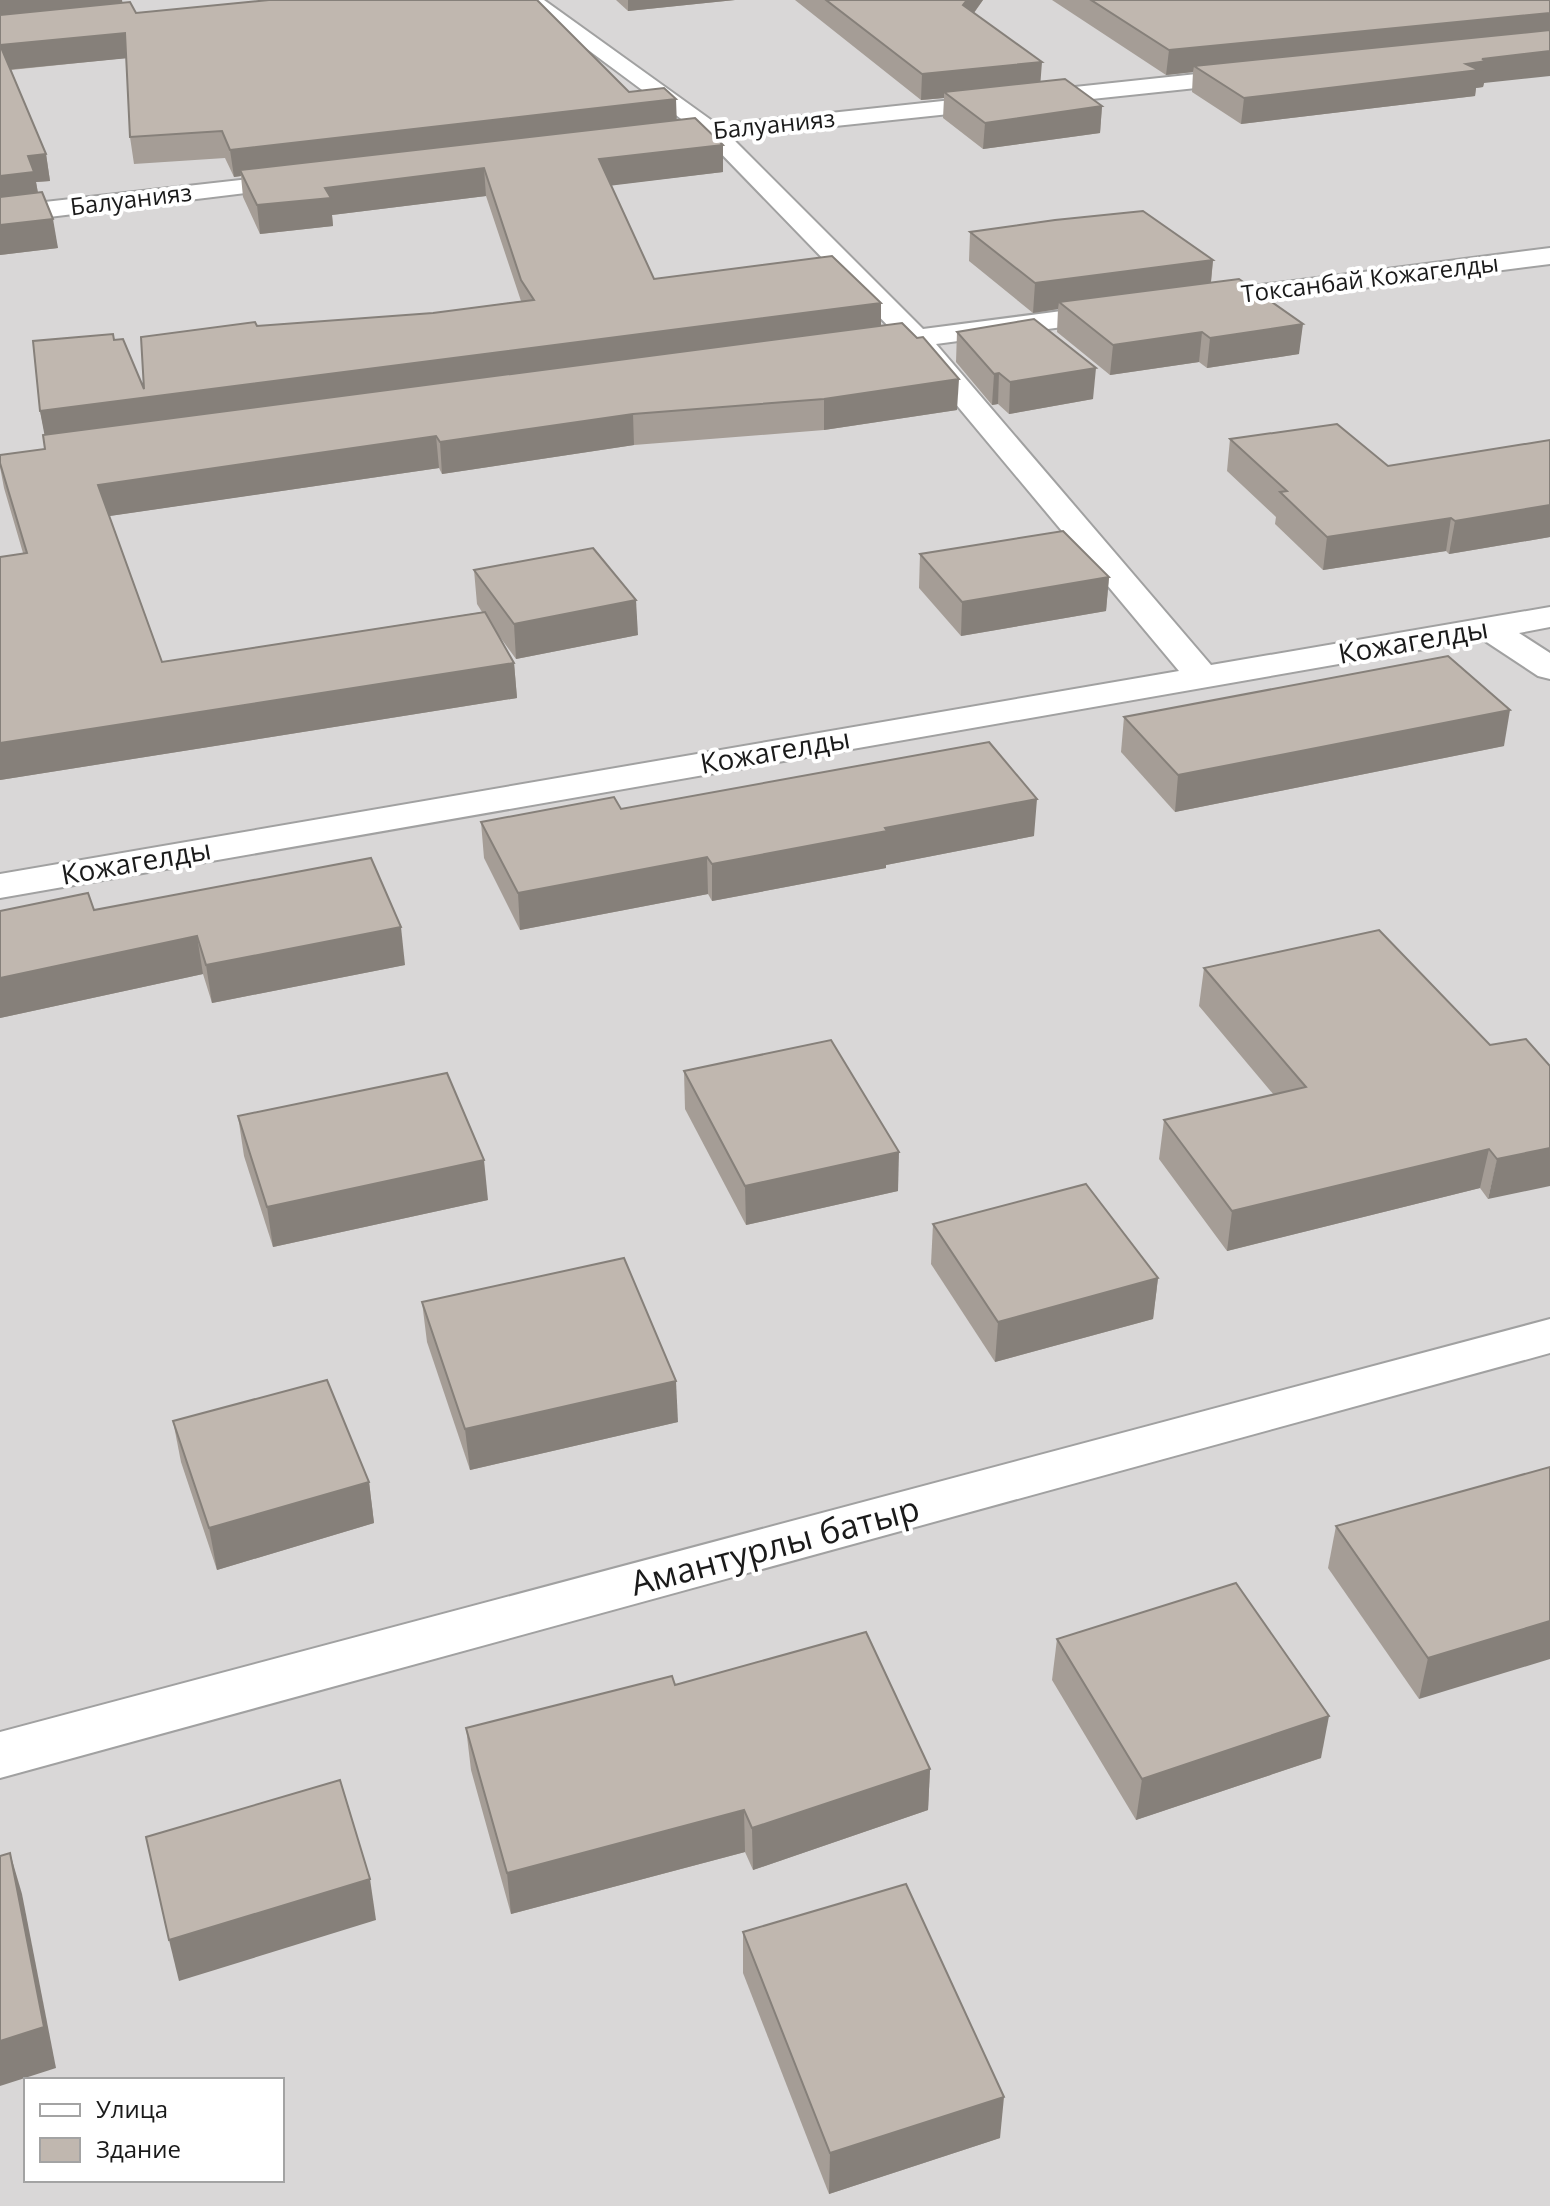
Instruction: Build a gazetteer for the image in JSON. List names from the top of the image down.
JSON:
{
  "streets": {
    "street": [
      "Балуанияз",
      "Токсанбай Кожагелды",
      "Кожагелды",
      "Амантурлы батыр"
    ]
  },
  "legend": ["Улица", "Здание"]
}
